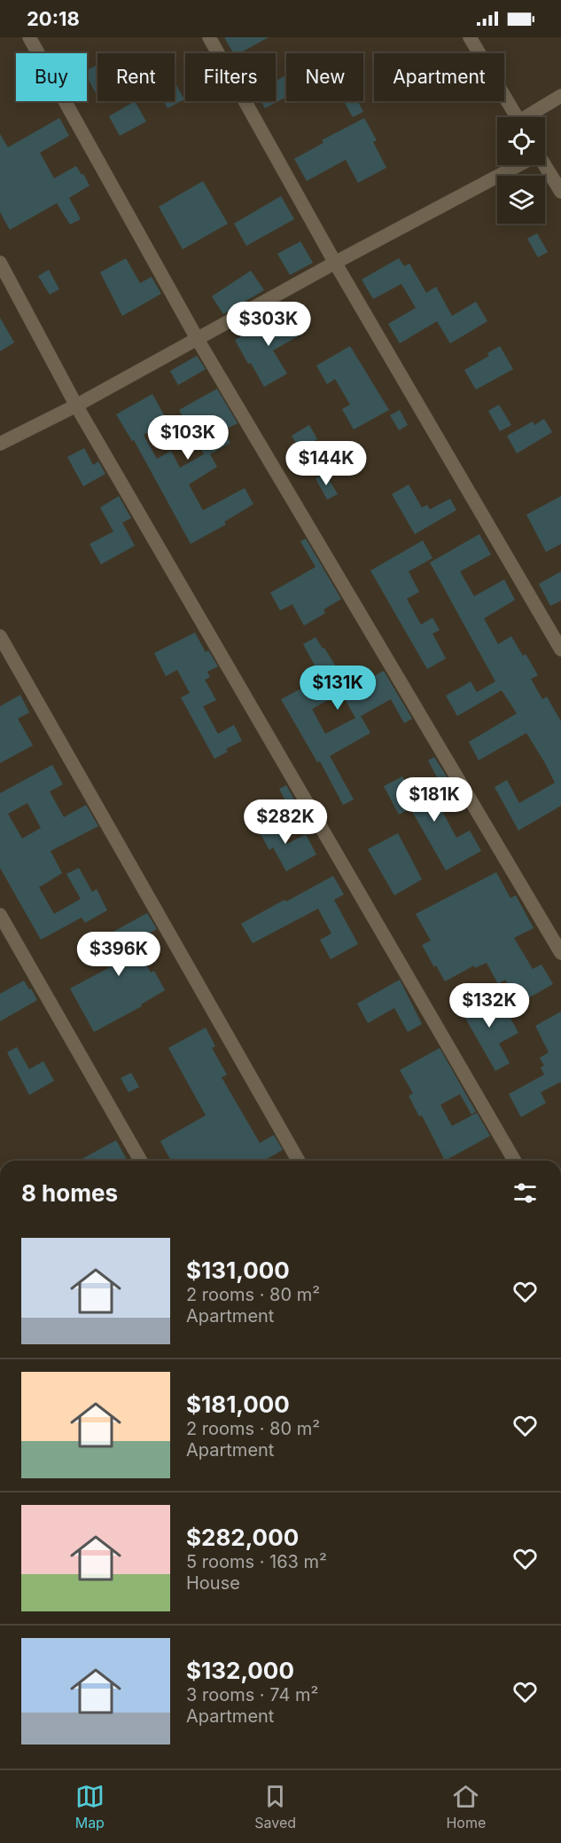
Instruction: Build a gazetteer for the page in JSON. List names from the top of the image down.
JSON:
{
  "page": {
    "status": "20:18",
    "chip": [
      "Buy",
      "Rent",
      "Filters",
      "New",
      "Apartment"
    ],
    "price": [
      "$303K",
      "$103K",
      "$144K",
      "$131K",
      "$181K",
      "$282K",
      "$396K",
      "$132K"
    ],
    "heading": "8 homes",
    "list": [
      {
        "name": "$131,000",
        "note": "2 rooms · 80 m² · Apartment"
      },
      {
        "name": "$181,000",
        "note": "2 rooms · 80 m² · Apartment"
      },
      {
        "name": "$282,000",
        "note": "5 rooms · 163 m² · House"
      },
      {
        "name": "$132,000",
        "note": "3 rooms · 74 m² · Apartment"
      }
    ],
    "tabs": ["Map", "Saved", "Home"]
  }
}
